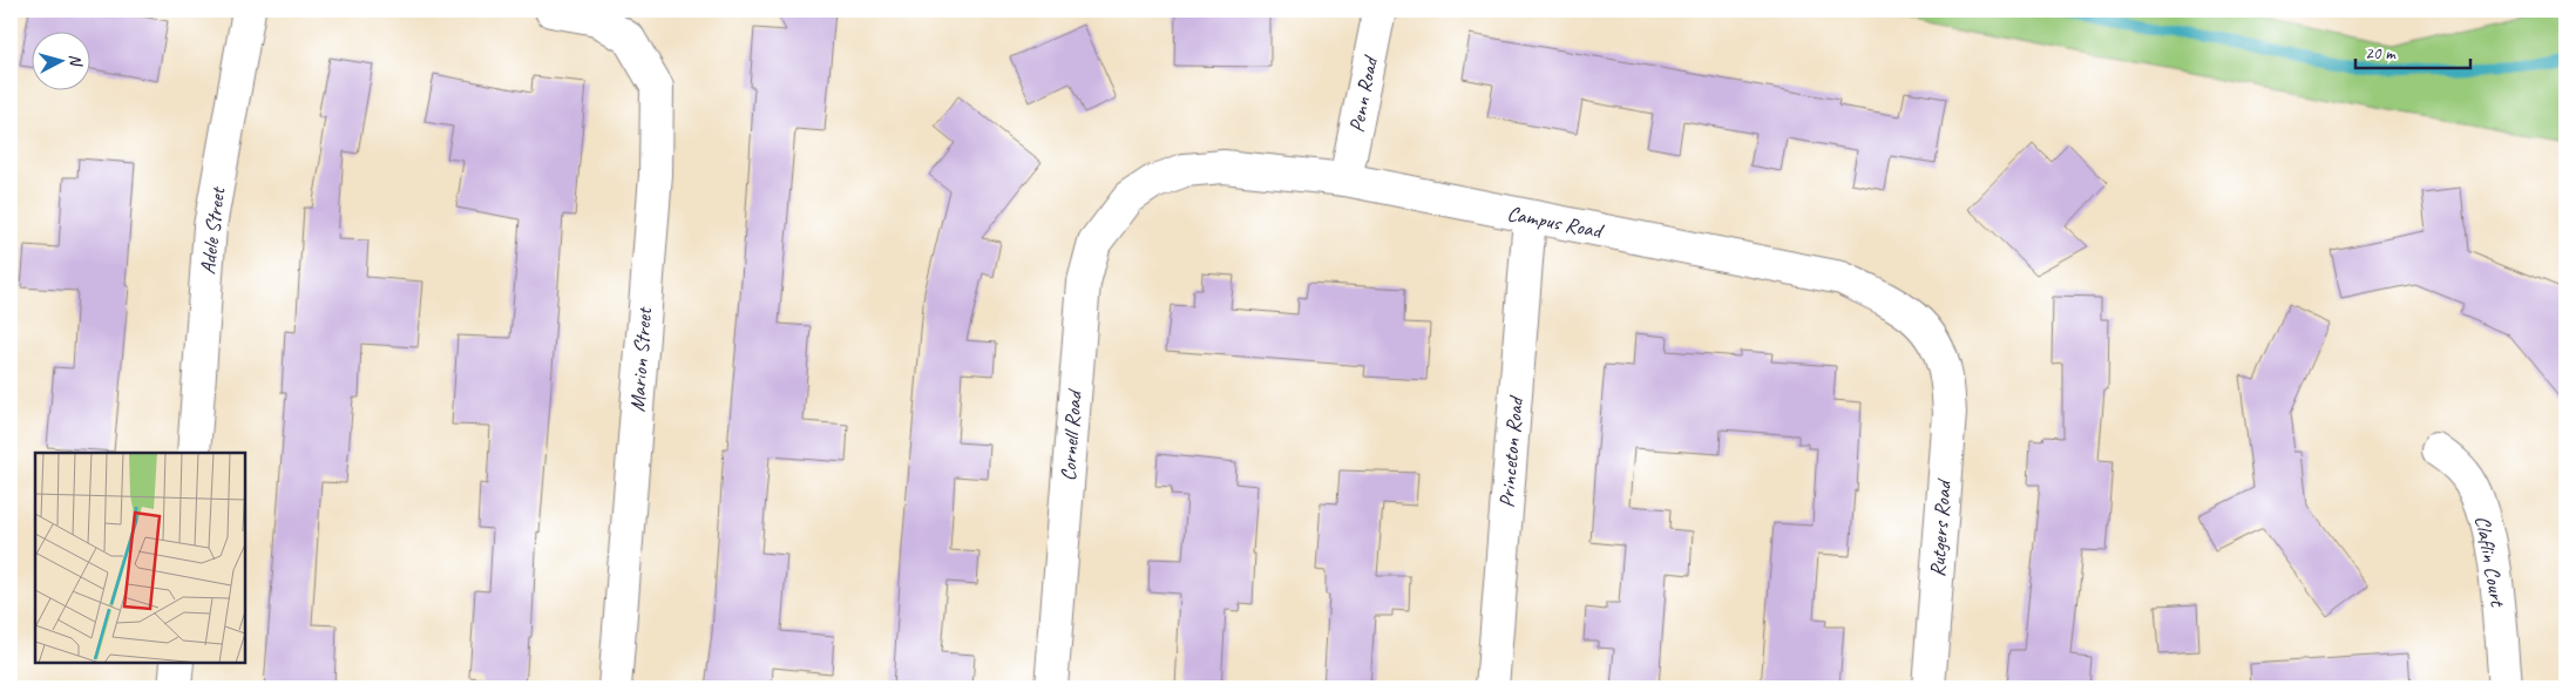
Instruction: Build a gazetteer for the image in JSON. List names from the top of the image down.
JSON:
{
  "streets": {
    "street": [
      "Penn Road",
      "Campus Road",
      "Adele Street",
      "Marion Street",
      "Cornell Road",
      "Princeton Road",
      "Rutgers Road",
      "Claflin Court"
    ]
  },
  "crossings": [
    ["Penn Road", "Campus Road"],
    ["Campus Road", "Cornell Road"],
    ["Campus Road", "Princeton Road"],
    ["Campus Road", "Rutgers Road"]
  ],
  "scale_bar": "20 m",
  "north": "right"
}
